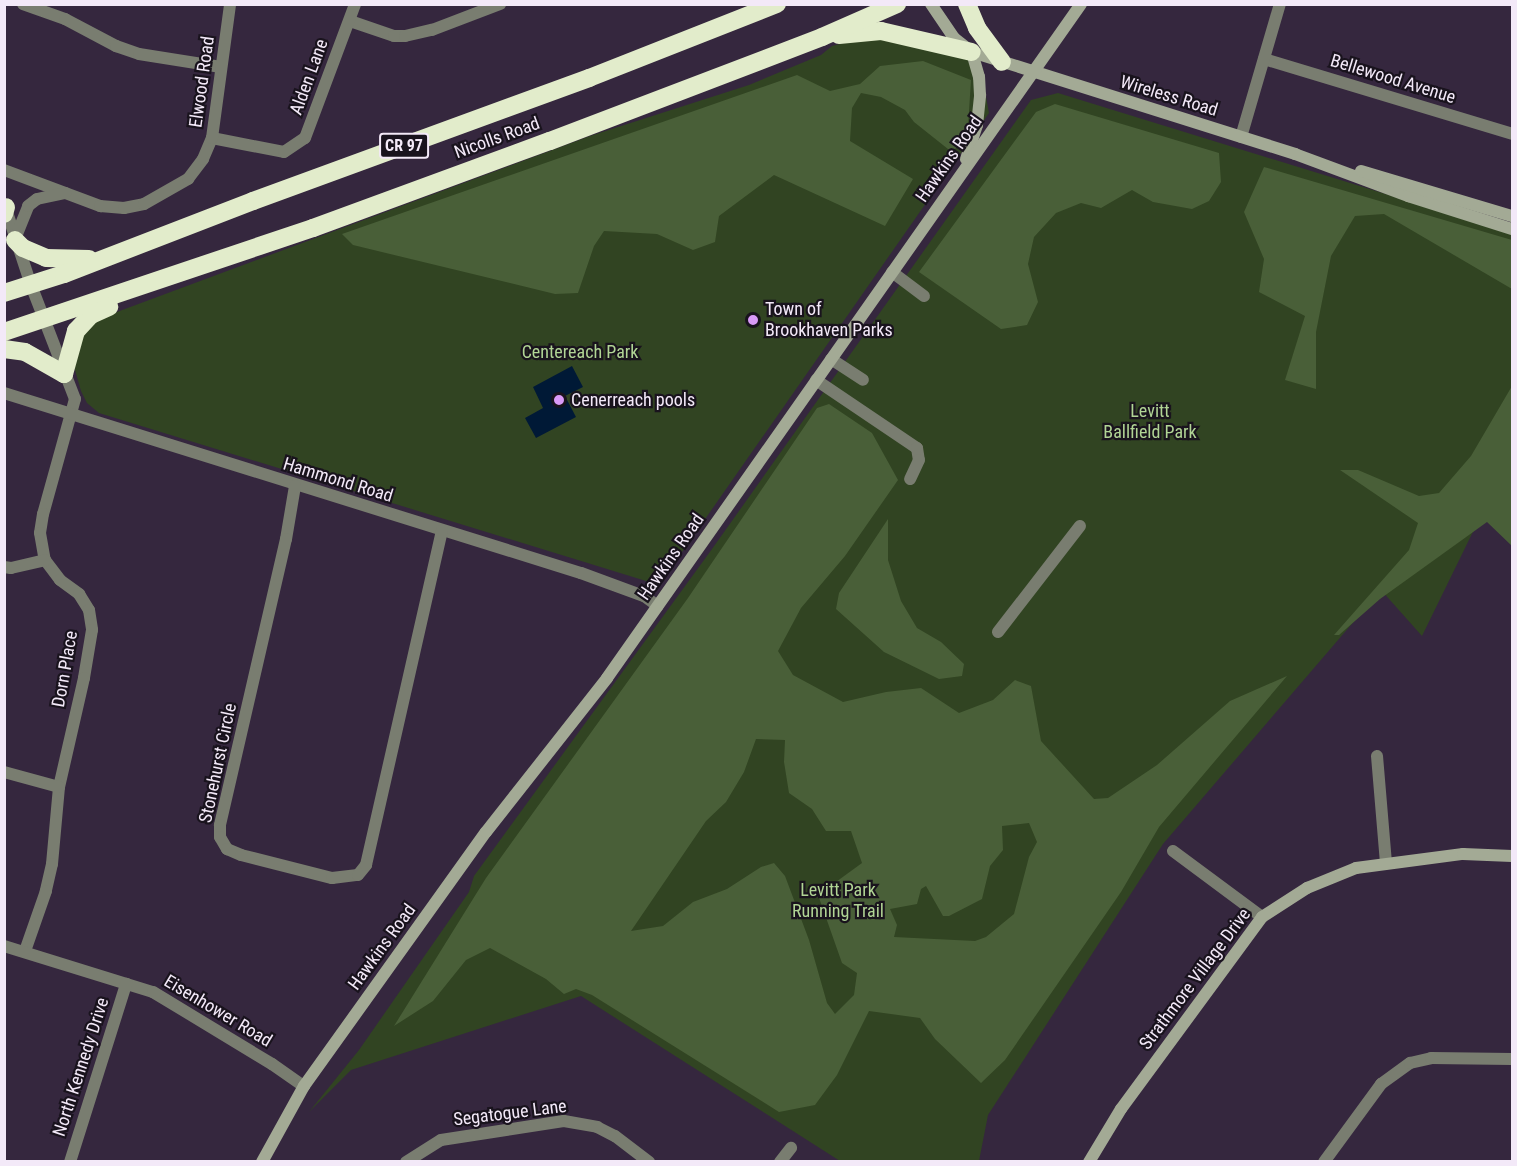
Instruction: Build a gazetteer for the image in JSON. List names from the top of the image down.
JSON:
{
  "streets": {
    "highway": ["Nicolls Road", "CR 97"],
    "street": [
      "Alden Lane",
      "Bellewood Avenue",
      "Elwood Road",
      "Wireless Road",
      "Hawkins Road",
      "Hammond Road",
      "Dorn Place",
      "Stonehurst Circle",
      "Strathmore Village Drive",
      "Eisenhower Road",
      "North Kennedy Drive",
      "Segatogue Lane"
    ]
  },
  "crossings": [
    ["Alden Lane", "Elwood Road"],
    ["Wireless Road", "Hawkins Road"],
    ["Hawkins Road", "Hammond Road"],
    ["Hawkins Road", "Eisenhower Road"],
    ["Hammond Road", "Stonehurst Circle"],
    ["Dorn Place", "Eisenhower Road"],
    ["Eisenhower Road", "North Kennedy Drive"]
  ],
  "parks": ["Centereach Park", "Levitt Ballfield Park", "Levitt Park Running Trail"],
  "places": ["Town of Brookhaven Parks", "Cenerreach pools"]
}
